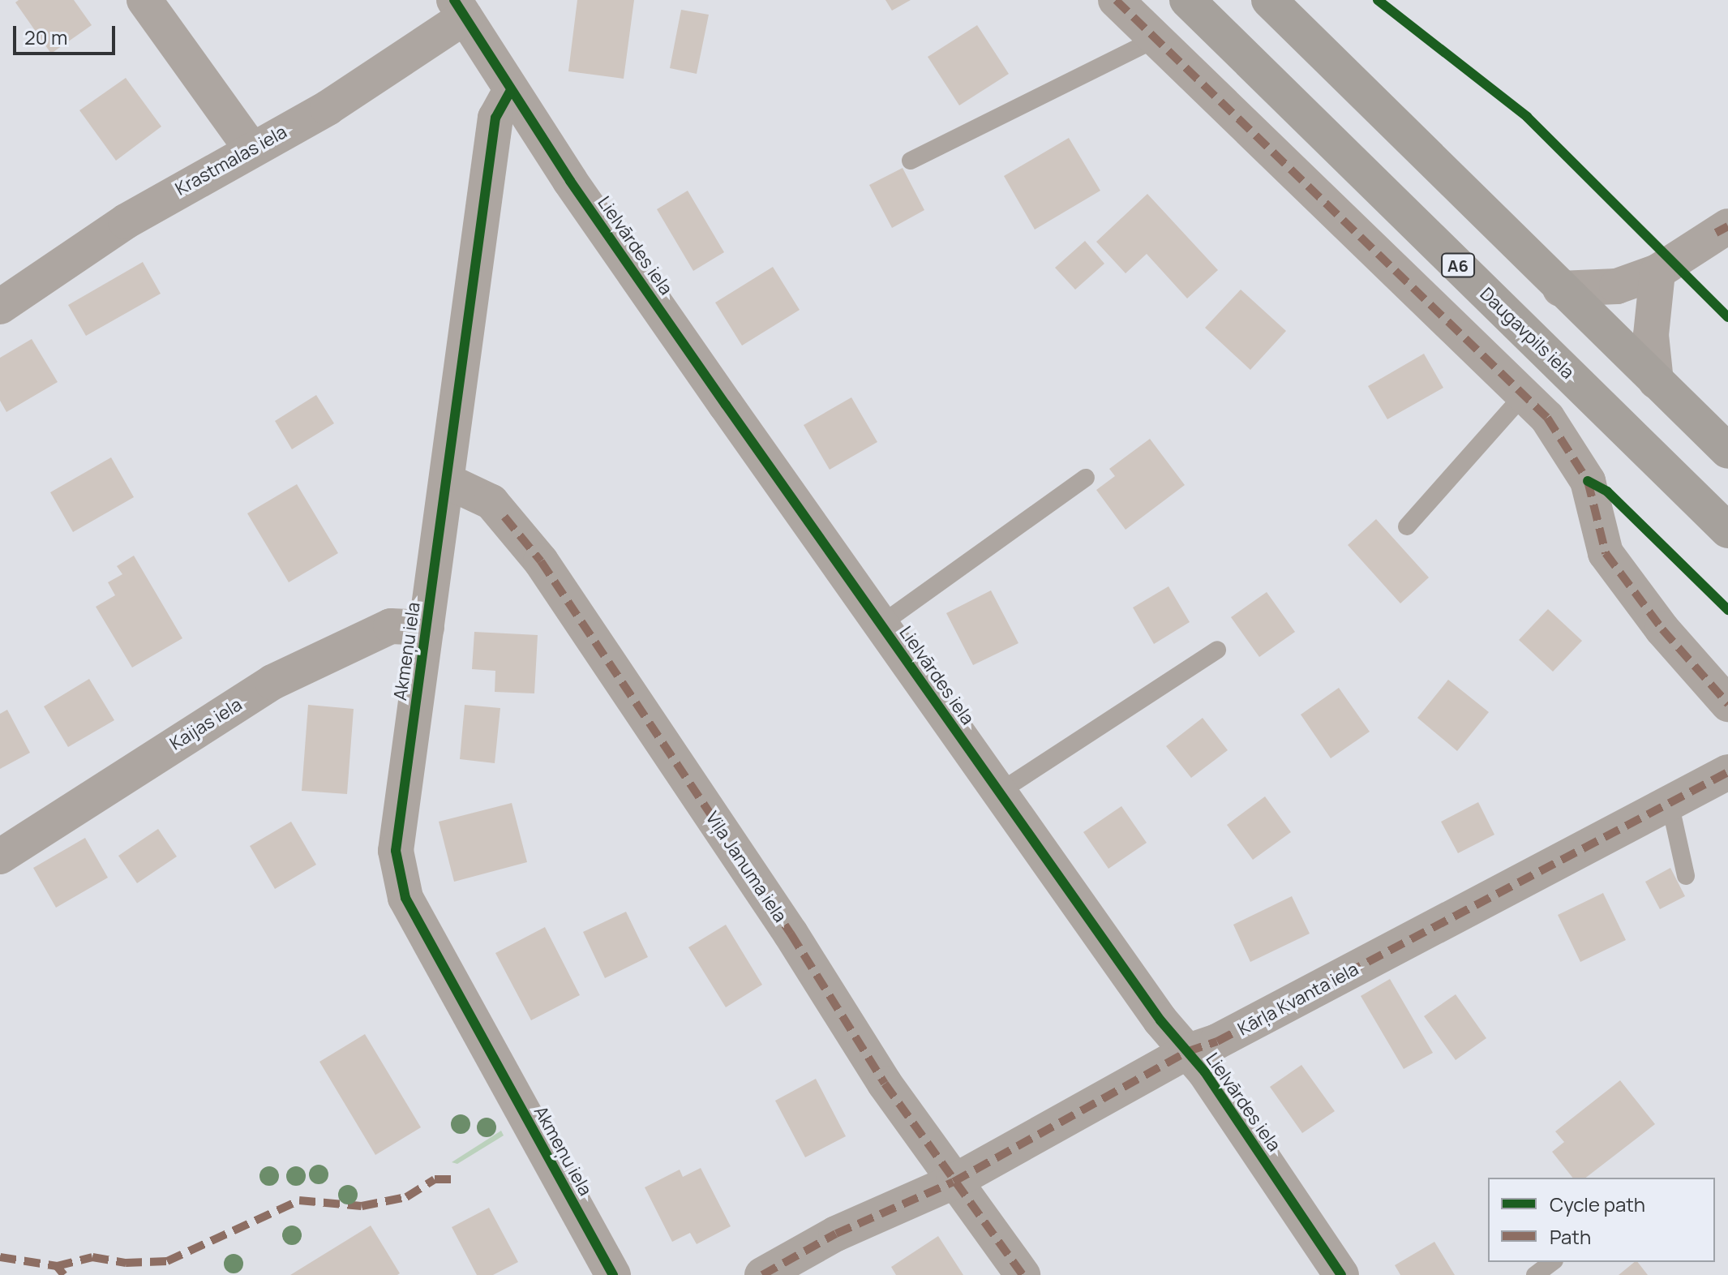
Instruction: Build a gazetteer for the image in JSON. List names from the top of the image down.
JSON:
{
  "streets": {
    "highway": ["A6", "Daugavpils iela"],
    "street": [
      "Krastmalas iela",
      "Lielvārdes iela",
      "Akmeņu iela",
      "Kaijas iela",
      "Viļa Januma iela",
      "Kārļa Kvanta iela"
    ]
  },
  "crossings": [
    ["Lielvārdes iela", "Akmeņu iela"],
    ["Lielvārdes iela", "Kārļa Kvanta iela"],
    ["Akmeņu iela", "Kaijas iela"],
    ["Akmeņu iela", "Viļa Januma iela"],
    ["Viļa Januma iela", "Kārļa Kvanta iela"]
  ],
  "legend": ["Cycle path", "Path"],
  "scale_bar": "20 m"
}
